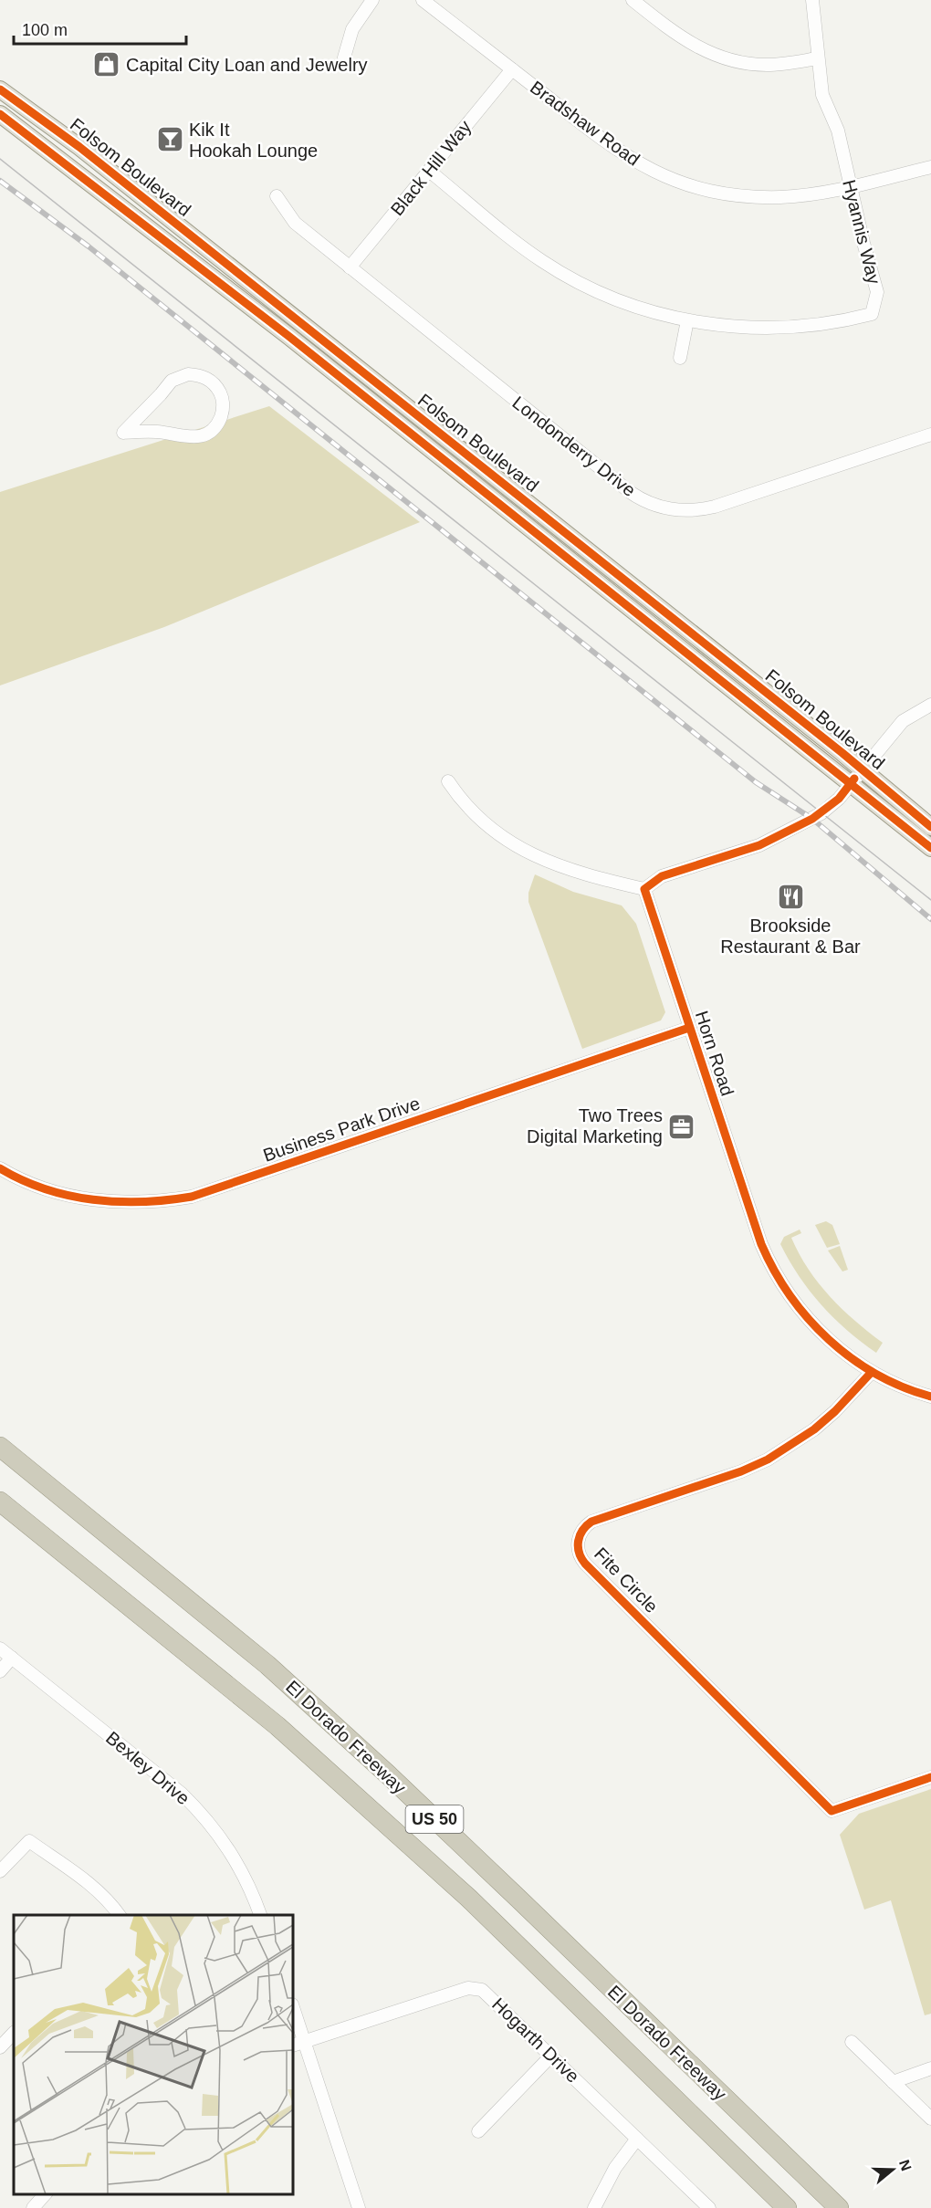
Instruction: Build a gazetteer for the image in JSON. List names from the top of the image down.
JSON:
{
  "streets": {
    "highway": ["El Dorado Freeway", "US 50"],
    "main road": ["Folsom Boulevard"],
    "street": [
      "Bradshaw Road",
      "Black Hill Way",
      "Hyannis Way",
      "Londonderry Drive",
      "Horn Road",
      "Business Park Drive",
      "Fite Circle",
      "Bexley Drive",
      "Hogarth Drive"
    ]
  },
  "crossings": [
    ["Bradshaw Road", "Black Hill Way"],
    ["Bradshaw Road", "Hyannis Way"],
    ["Black Hill Way", "Hyannis Way"],
    ["Black Hill Way", "Londonderry Drive"],
    ["Horn Road", "Business Park Drive"],
    ["Horn Road", "Fite Circle"]
  ],
  "places": {
    "shop": ["Capital City Loan and Jewelry"],
    "bar": ["Kik It Hookah Lounge"],
    "restaurant": ["Brookside Restaurant & Bar"],
    "office": ["Two Trees Digital Marketing"]
  },
  "scale_bar": "100 m",
  "north": "right"
}
